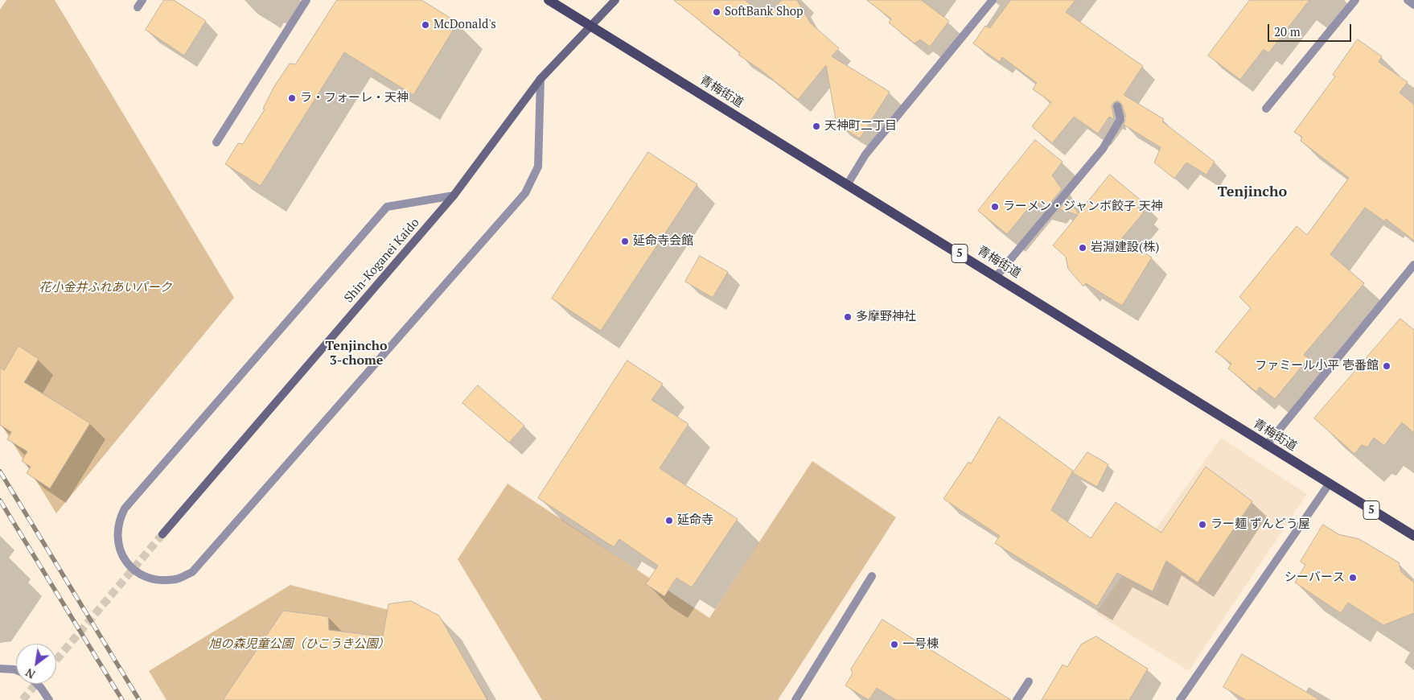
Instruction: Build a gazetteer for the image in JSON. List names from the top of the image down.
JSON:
{
  "streets": {
    "main road": ["青梅街道", "5", "Shin-Koganei Kaido"]
  },
  "crossings": [
    ["青梅街道", "Shin-Koganei Kaido"]
  ],
  "districts": ["Tenjincho", "Tenjincho 3-chome"],
  "parks": ["花小金井ふれあいパーク", "旭の森児童公園（ひこうき公園）"],
  "places": [
    "SoftBank Shop",
    "McDonald's",
    "ラ・フォーレ・天神",
    "天神町二丁目",
    "ラーメン・ジャンボ餃子 天神",
    "延命寺会館",
    "岩淵建設(株)",
    "多摩野神社",
    "ファミール小平 壱番館",
    "延命寺",
    "ラー麺 ずんどう屋",
    "シーバース",
    "一号棟"
  ],
  "scale_bar": "20 m",
  "north": "bottom left"
}
